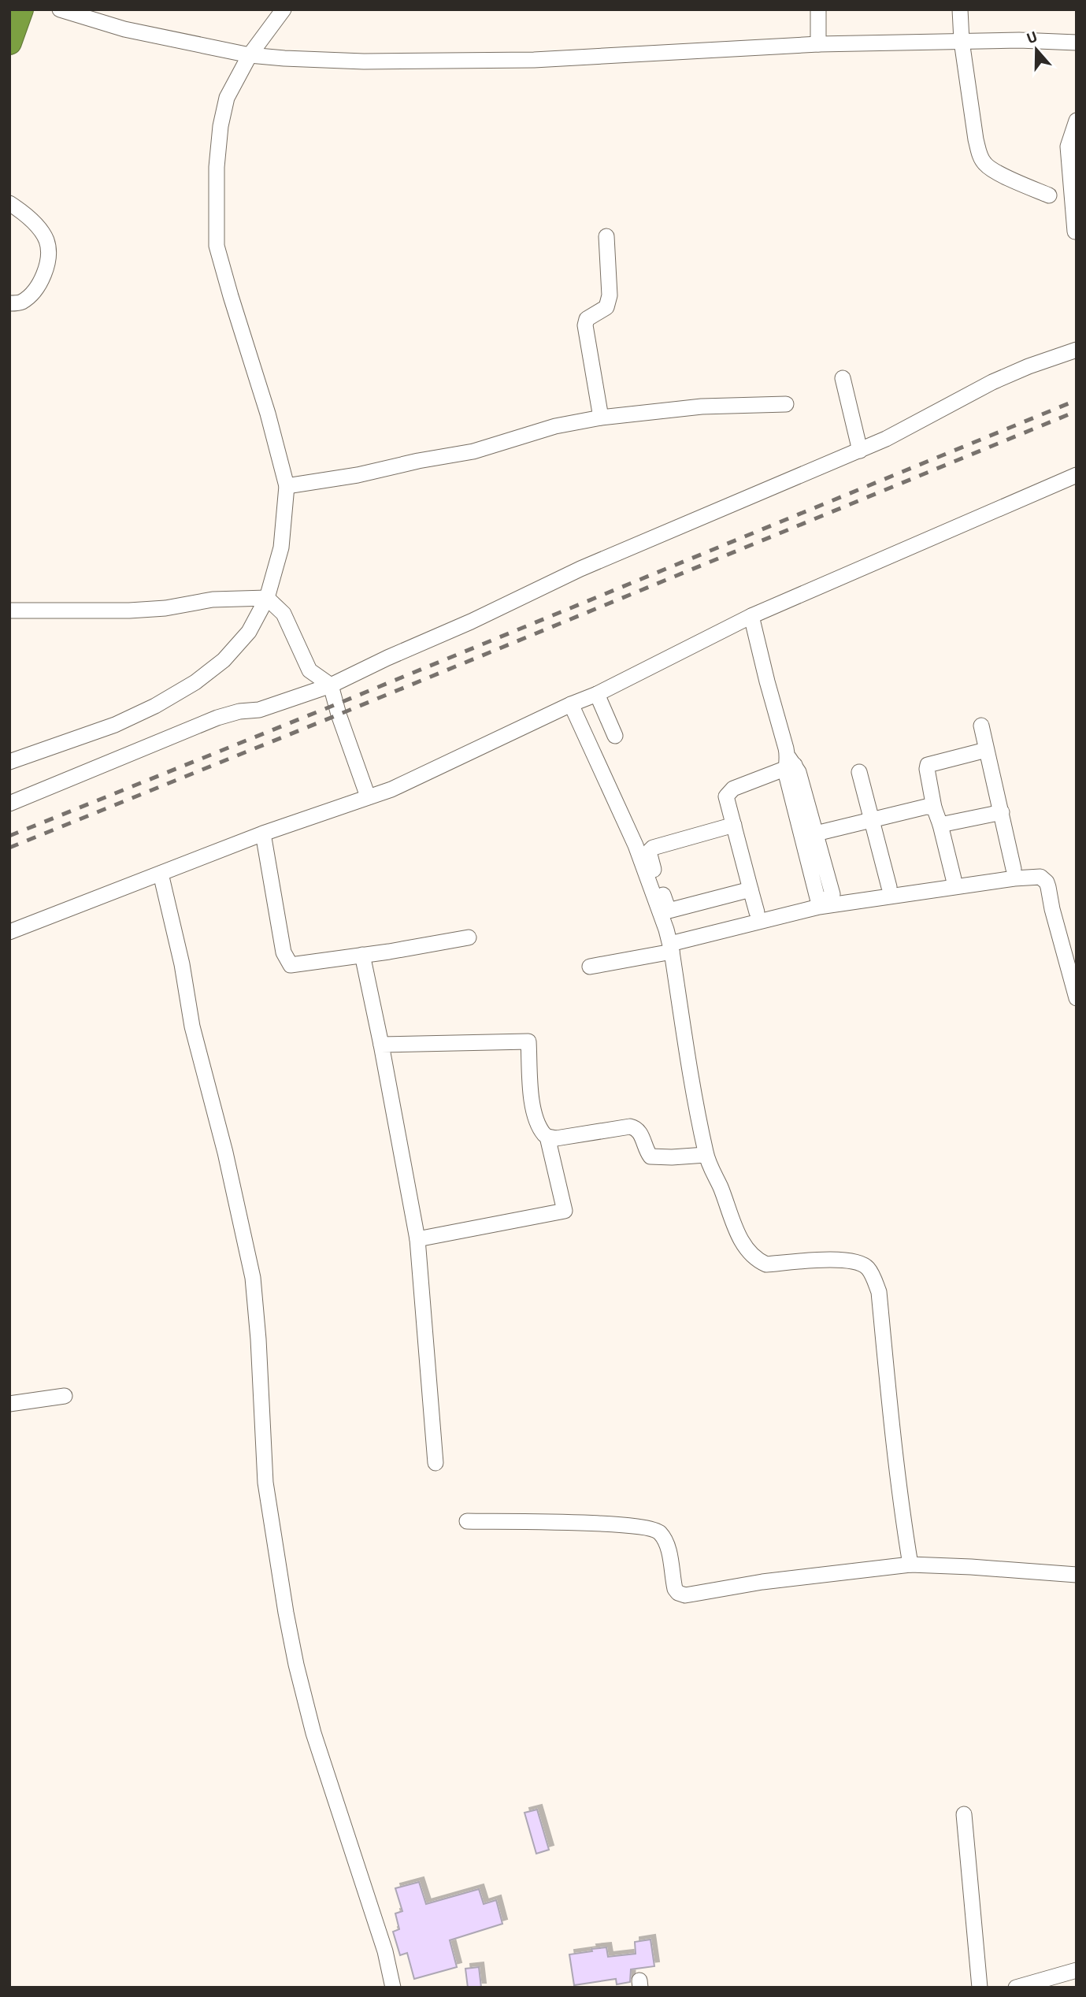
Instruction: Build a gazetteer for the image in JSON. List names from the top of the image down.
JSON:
{
  "north": "top"
}
